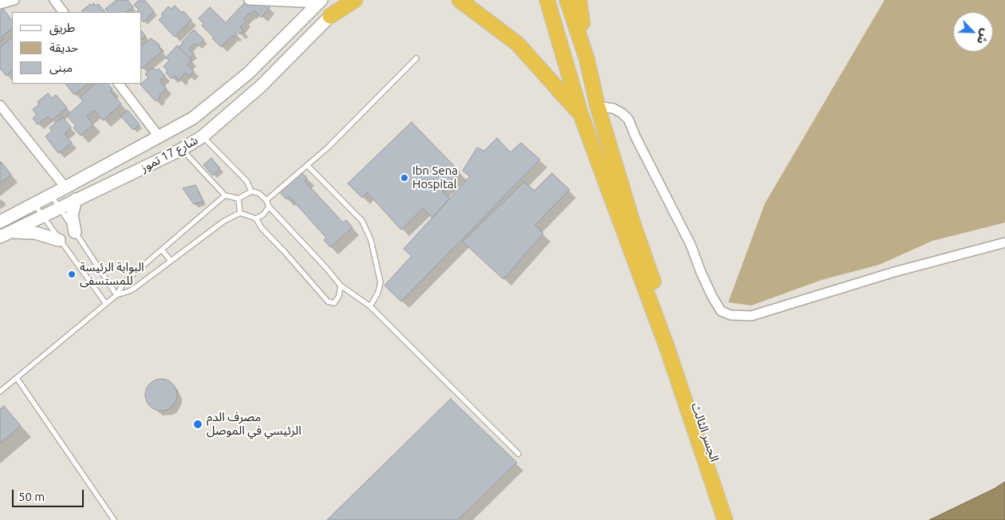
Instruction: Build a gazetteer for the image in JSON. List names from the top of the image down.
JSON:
{
  "streets": {
    "highway": ["الجسر الثالث"],
    "main road": ["شارع 17 تموز"]
  },
  "places": ["Ibn Sena Hospital", "البوابة الرئيسة للمستسفى", "مصرف الدم الرئيسي في الموصل"],
  "legend": ["طريق", "حديقة", "مبنى"],
  "scale_bar": "50 m",
  "north": "bottom right"
}
